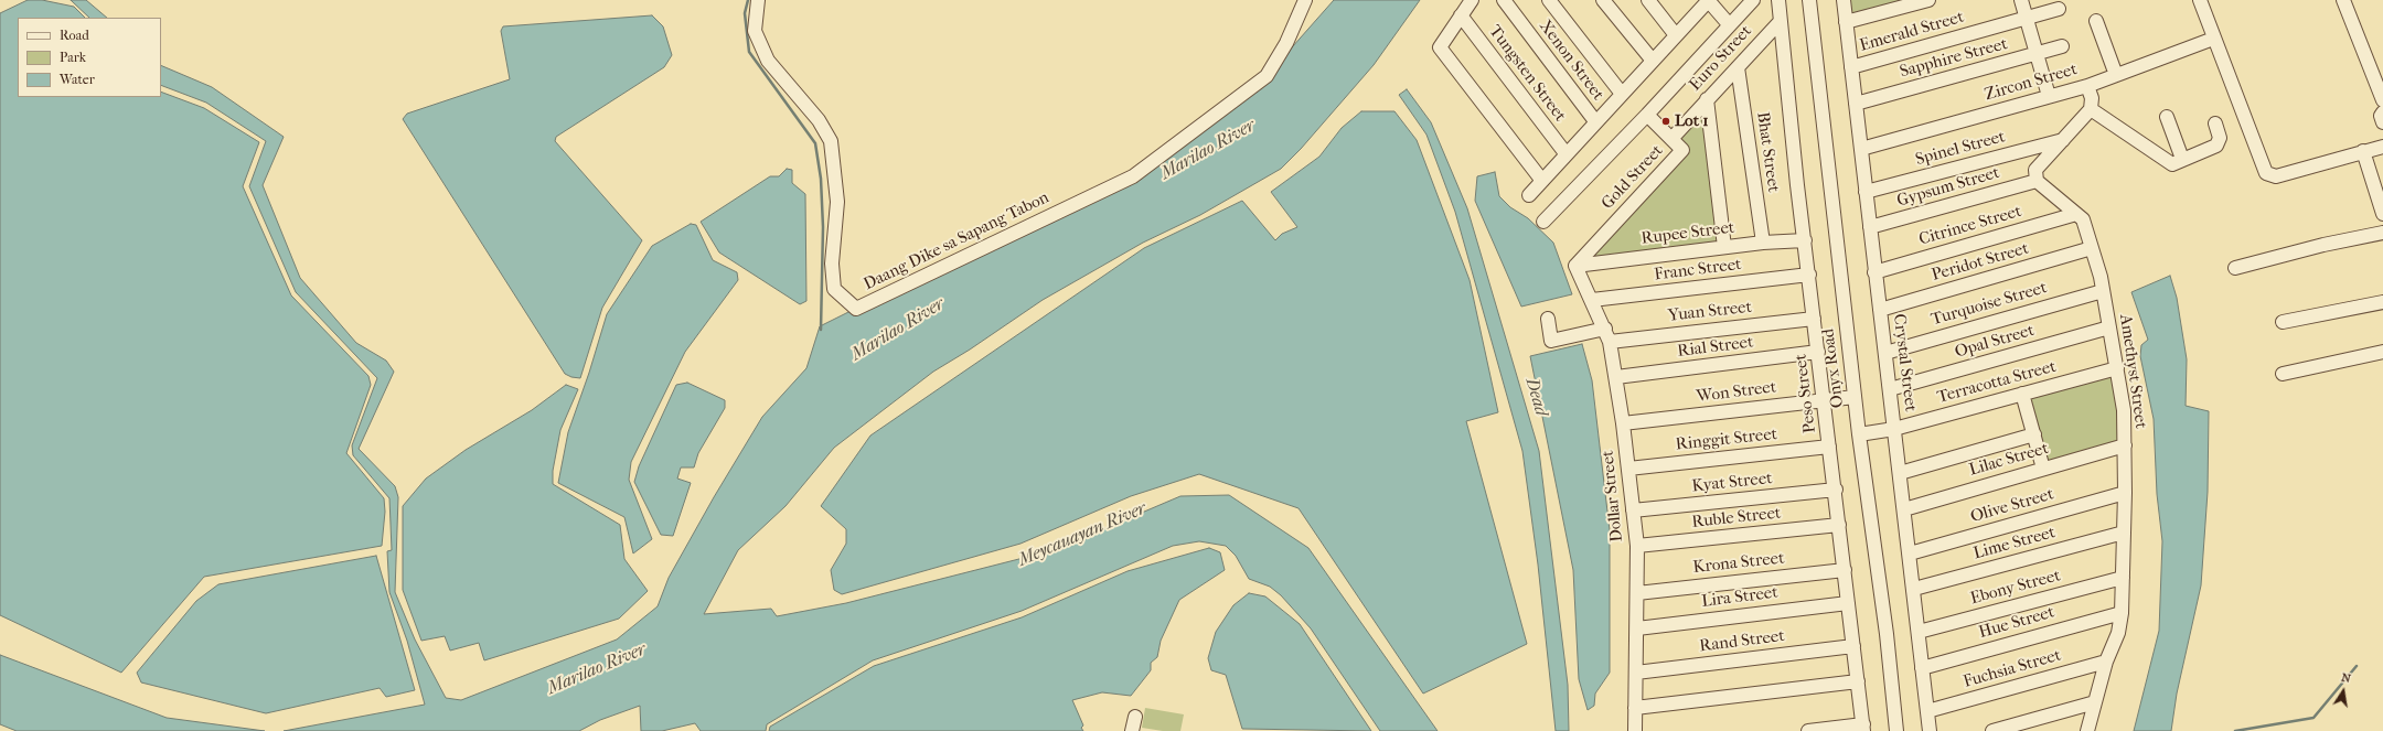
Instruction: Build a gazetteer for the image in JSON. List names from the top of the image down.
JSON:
{
  "streets": {
    "street": [
      "Emerald Street",
      "Euro Street",
      "Sapphire Street",
      "Xenon Street",
      "Tungsten Street",
      "Zircon Street",
      "Spinel Street",
      "Bhat Street",
      "Gold Street",
      "Gypsum Street",
      "Citrince Street",
      "Rupee Street",
      "Daang Dike sa Sapang Tabon",
      "Peridot Street",
      "Franc Street",
      "Turquoise Street",
      "Yuan Street",
      "Opal Street",
      "Rial Street",
      "Crystal Street",
      "Onyx Road",
      "Amethyst Street",
      "Terracotta Street",
      "Won Street",
      "Peso Street",
      "Ringgit Street",
      "Lilac Street",
      "Kyat Street",
      "Dollar Street",
      "Olive Street",
      "Ruble Street",
      "Lime Street",
      "Krona Street",
      "Ebony Street",
      "Lira Street",
      "Hue Street",
      "Rand Street",
      "Fuchsia Street"
    ]
  },
  "crossings": [
    ["Emerald Street", "Crystal Street"],
    ["Euro Street", "Bhat Street"],
    ["Euro Street", "Gold Street"],
    ["Euro Street", "Peso Street"],
    ["Sapphire Street", "Crystal Street"],
    ["Zircon Street", "Crystal Street"],
    ["Spinel Street", "Crystal Street"],
    ["Bhat Street", "Rupee Street"],
    ["Gold Street", "Rupee Street"],
    ["Gold Street", "Dollar Street"],
    ["Gypsum Street", "Crystal Street"],
    ["Gypsum Street", "Amethyst Street"],
    ["Citrince Street", "Crystal Street"],
    ["Citrince Street", "Amethyst Street"],
    ["Rupee Street", "Peso Street"],
    ["Rupee Street", "Dollar Street"],
    ["Peridot Street", "Crystal Street"],
    ["Peridot Street", "Amethyst Street"],
    ["Franc Street", "Peso Street"],
    ["Franc Street", "Dollar Street"],
    ["Turquoise Street", "Crystal Street"],
    ["Turquoise Street", "Amethyst Street"],
    ["Yuan Street", "Peso Street"],
    ["Yuan Street", "Dollar Street"],
    ["Opal Street", "Crystal Street"],
    ["Opal Street", "Amethyst Street"],
    ["Rial Street", "Peso Street"],
    ["Rial Street", "Dollar Street"],
    ["Crystal Street", "Terracotta Street"],
    ["Crystal Street", "Lilac Street"],
    ["Crystal Street", "Olive Street"],
    ["Crystal Street", "Lime Street"],
    ["Crystal Street", "Ebony Street"],
    ["Crystal Street", "Hue Street"],
    ["Crystal Street", "Fuchsia Street"],
    ["Onyx Road", "Terracotta Street"],
    ["Onyx Road", "Won Street"],
    ["Amethyst Street", "Terracotta Street"],
    ["Amethyst Street", "Lilac Street"],
    ["Amethyst Street", "Olive Street"],
    ["Amethyst Street", "Lime Street"],
    ["Amethyst Street", "Ebony Street"],
    ["Amethyst Street", "Hue Street"],
    ["Amethyst Street", "Fuchsia Street"],
    ["Won Street", "Peso Street"],
    ["Won Street", "Dollar Street"],
    ["Peso Street", "Ringgit Street"],
    ["Peso Street", "Kyat Street"],
    ["Peso Street", "Ruble Street"],
    ["Peso Street", "Krona Street"],
    ["Peso Street", "Lira Street"],
    ["Peso Street", "Rand Street"],
    ["Ringgit Street", "Dollar Street"],
    ["Kyat Street", "Dollar Street"],
    ["Dollar Street", "Ruble Street"],
    ["Dollar Street", "Krona Street"],
    ["Dollar Street", "Lira Street"],
    ["Dollar Street", "Rand Street"]
  ],
  "water": ["Marilao River", "Dead", "Meycauayan River"],
  "places": ["Lot 1"],
  "legend": ["Road", "Park", "Water"],
  "north": "top"
}
